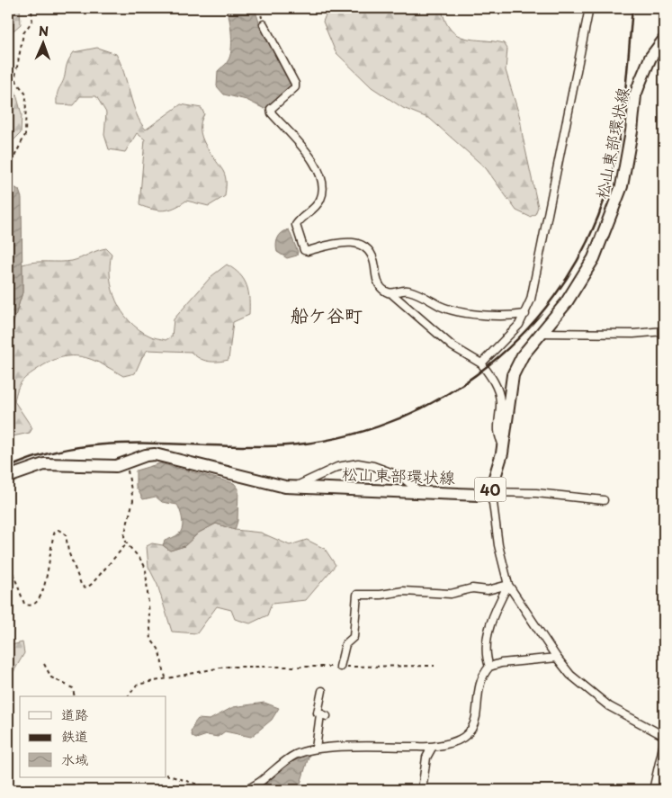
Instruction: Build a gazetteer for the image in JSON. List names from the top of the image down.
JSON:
{
  "streets": {
    "main road": ["松山東部環状線", "40"]
  },
  "districts": ["船ケ谷町"],
  "legend": ["道路", "鉄道", "水域"],
  "north": "top"
}
